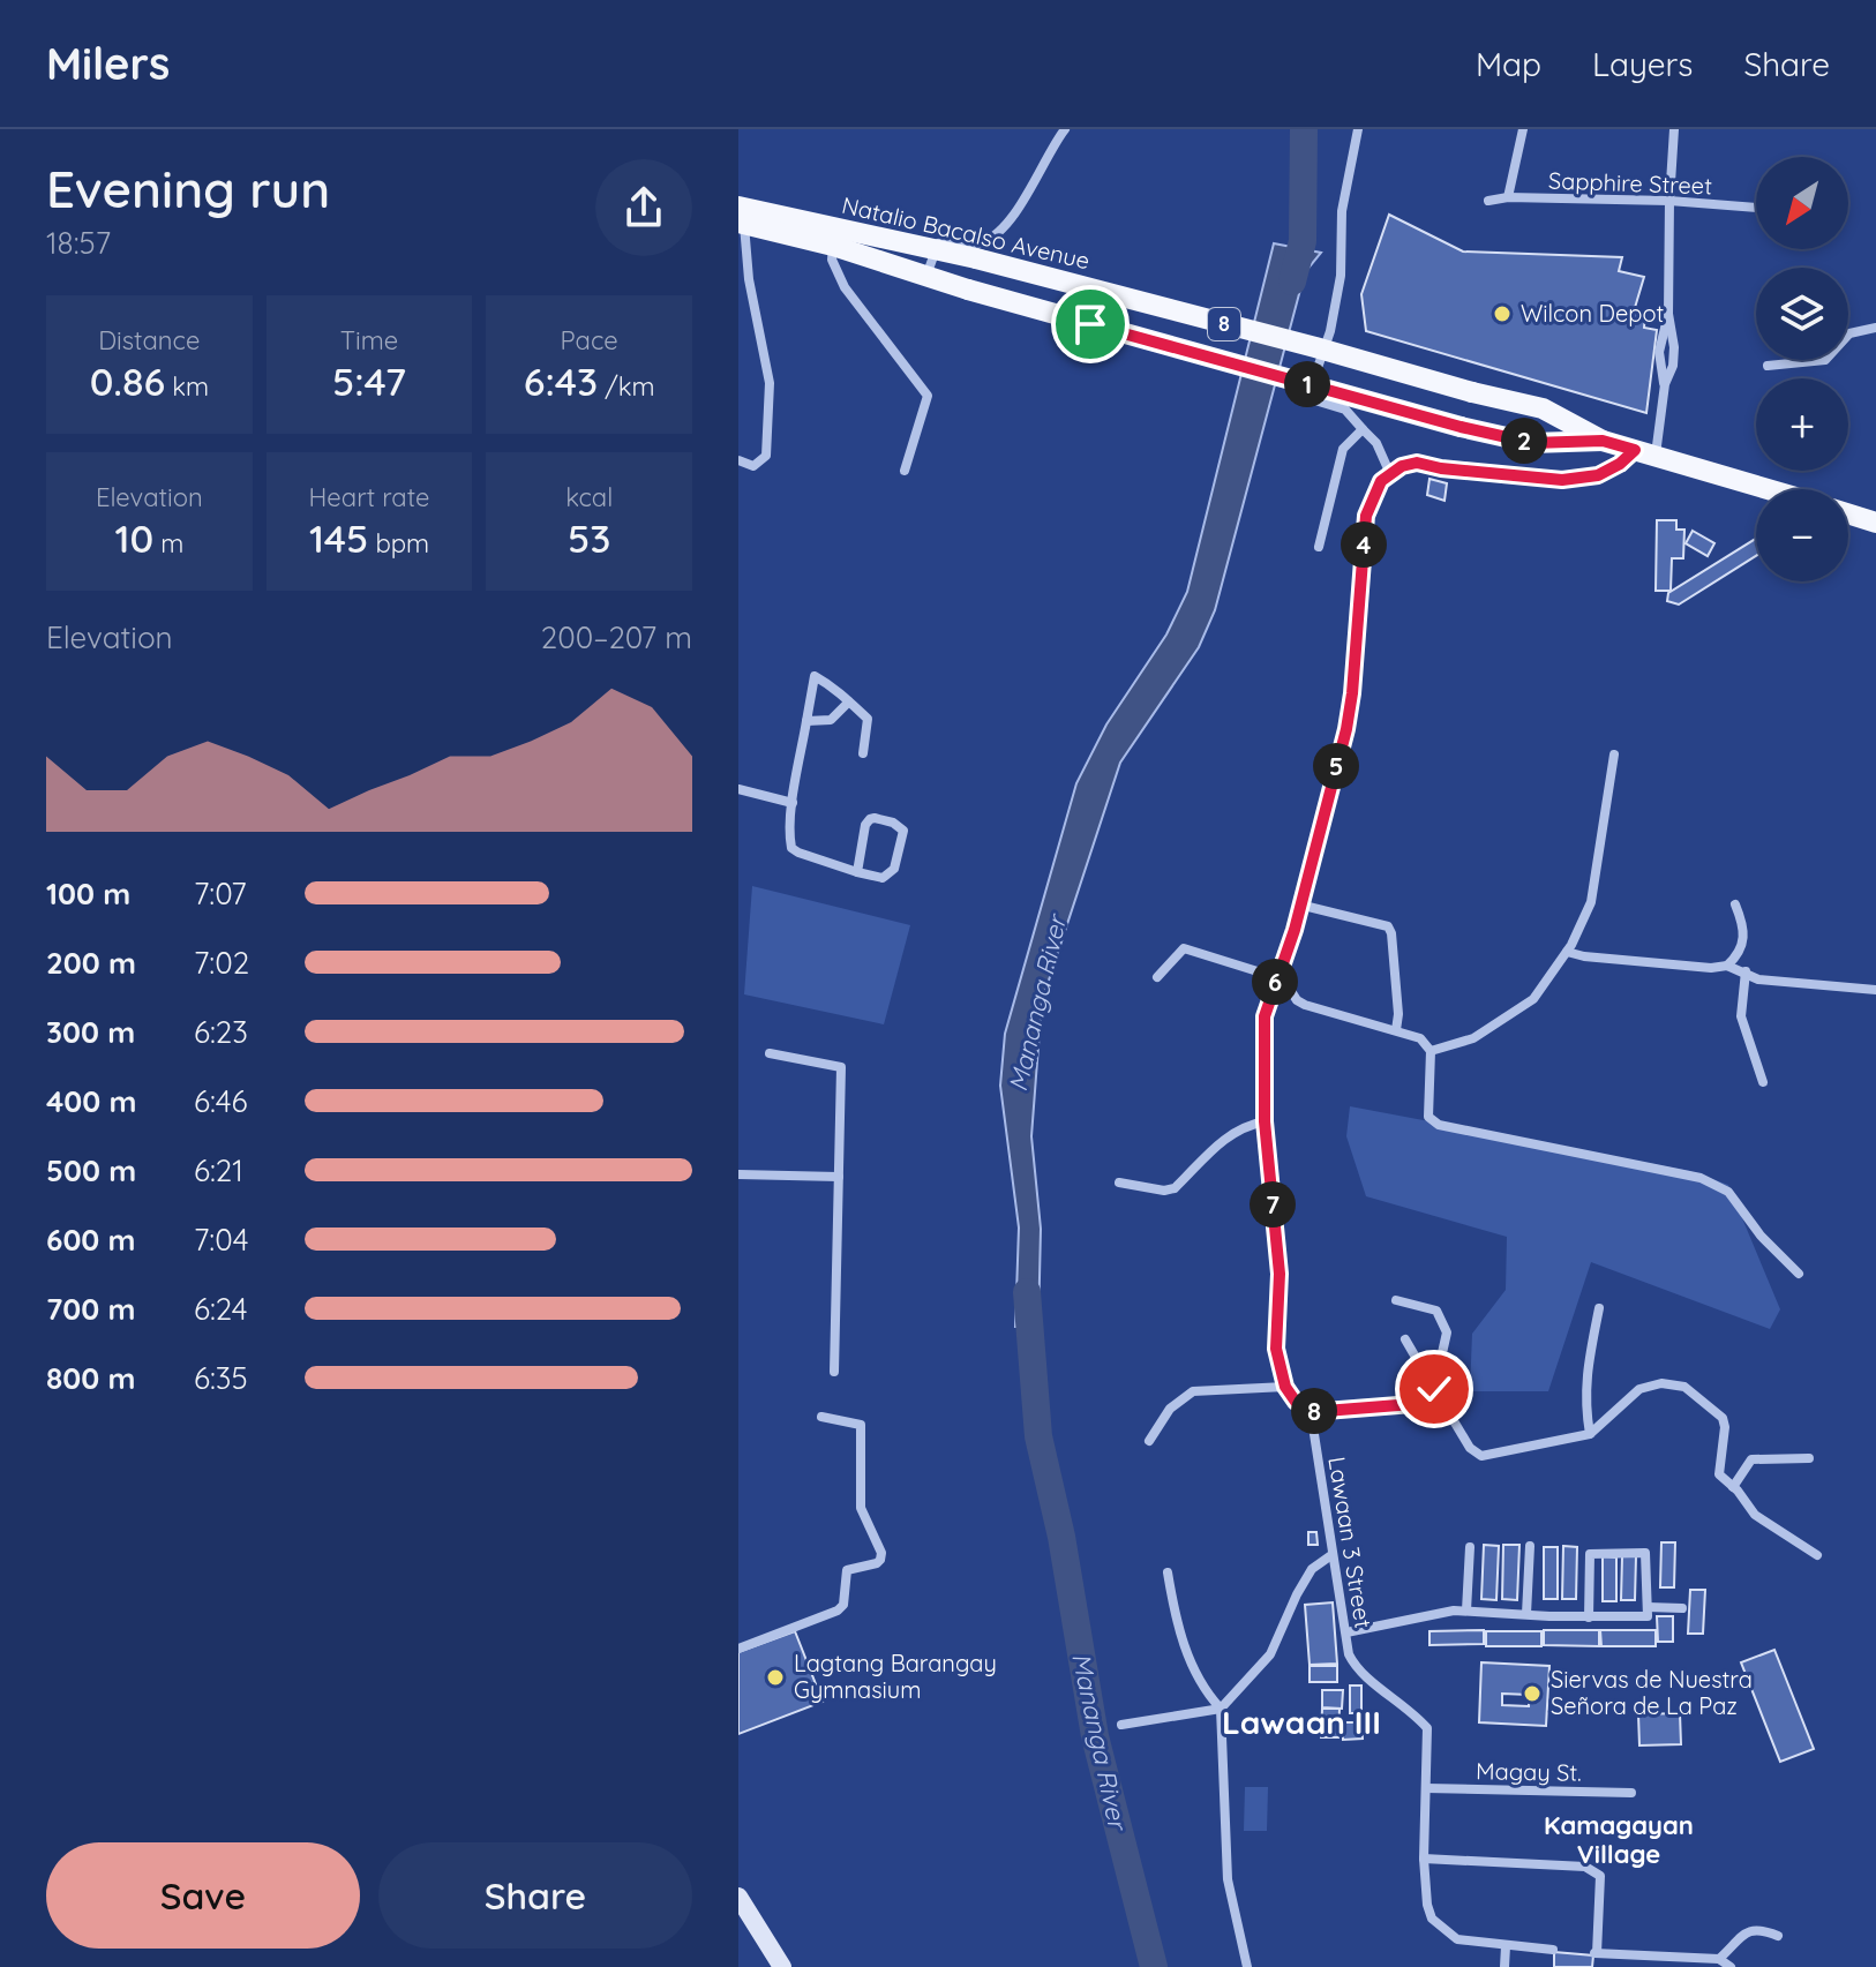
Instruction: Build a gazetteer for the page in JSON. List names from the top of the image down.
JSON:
{
  "streets": {
    "main road": ["Natalio Bacalso Avenue", "8"],
    "street": ["Sapphire Street", "Lawaan 3 Street", "Magay St."]
  },
  "crossings": [
    ["Lawaan 3 Street", "Magay St."]
  ],
  "districts": ["Lawaan III", "Kamagayan Village"],
  "water": ["Mananga River"],
  "places": ["Wilcon Depot", "Lagtang Barangay Gymnasium", "Siervas de Nuestra Señora de La Paz"],
  "north": "bottom left",
  "page": {
    "header": "Milers",
    "nav": ["Map", "Layers", "Share"],
    "heading": ["Evening run", "18:57"],
    "map_buttons": ["+", "−"],
    "stats": [
      ["Distance", "0.86 km"],
      ["Time", "5:47"],
      ["Pace", "6:43 /km"],
      ["Elevation", "10 m"],
      ["Heart rate", "145 bpm"],
      ["kcal", "53"]
    ],
    "pins": [
      "1",
      "2",
      "4",
      "5",
      "6",
      "7",
      "8"
    ],
    "chart": ["Elevation", "200–207 m"],
    "list": [
      {
        "name": "100 m",
        "note": "7:07"
      },
      {
        "name": "200 m",
        "note": "7:02"
      },
      {
        "name": "300 m",
        "note": "6:23"
      },
      {
        "name": "400 m",
        "note": "6:46"
      },
      {
        "name": "500 m",
        "note": "6:21"
      },
      {
        "name": "600 m",
        "note": "7:04"
      },
      {
        "name": "700 m",
        "note": "6:24"
      },
      {
        "name": "800 m",
        "note": "6:35"
      }
    ],
    "buttons": ["Save", "Share"]
  }
}
